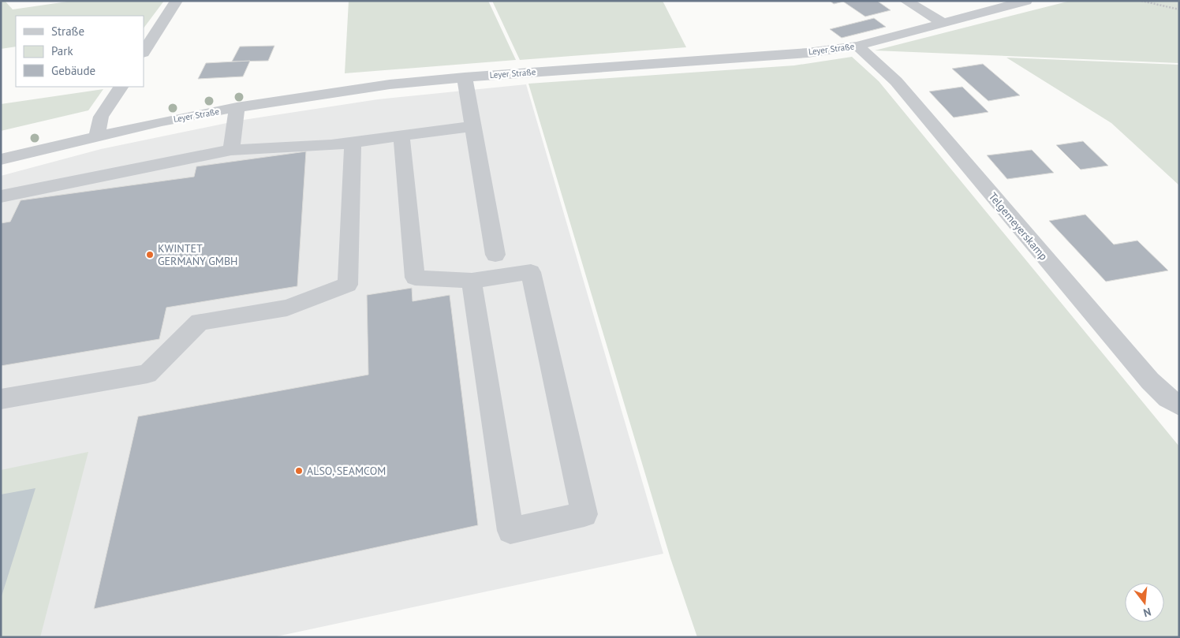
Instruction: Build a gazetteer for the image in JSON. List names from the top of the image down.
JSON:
{
  "streets": {
    "street": ["Leyer Straße", "Telgemeyerskamp"]
  },
  "crossings": [
    ["Leyer Straße", "Telgemeyerskamp"]
  ],
  "places": ["KWINTET GERMANY GMBH", "ALSO, SEAMCOM"],
  "legend": ["Straße", "Park", "Gebäude"],
  "north": "bottom"
}
